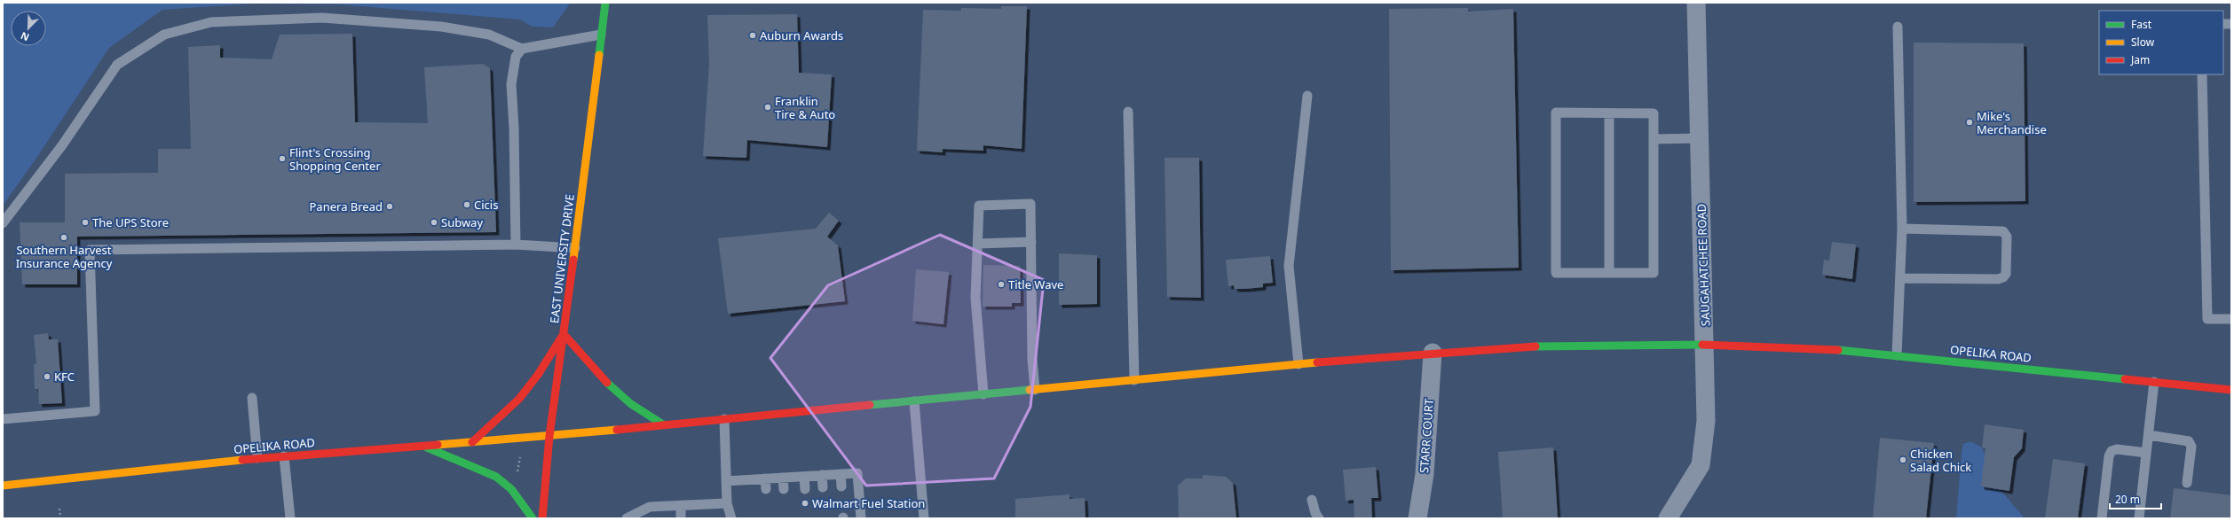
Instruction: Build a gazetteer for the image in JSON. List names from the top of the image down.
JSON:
{
  "streets": {
    "main road": ["EAST UNIVERSITY DRIVE", "OPELIKA ROAD"],
    "street": ["SAUGAHATCHEE ROAD", "STARR COURT"]
  },
  "crossings": [
    ["EAST UNIVERSITY DRIVE", "OPELIKA ROAD"],
    ["SAUGAHATCHEE ROAD", "OPELIKA ROAD"],
    ["OPELIKA ROAD", "STARR COURT"]
  ],
  "places": [
    "Auburn Awards",
    "Franklin Tire & Auto",
    "Mike's Merchandise",
    "Flint's Crossing Shopping Center",
    "Cicis",
    "Panera Bread",
    "The UPS Store",
    "Subway",
    "Southern Harvest Insurance Agency",
    "Title Wave",
    "KFC",
    "Chicken Salad Chick",
    "Walmart Fuel Station"
  ],
  "legend": ["Fast", "Slow", "Jam"],
  "scale_bar": "20 m",
  "north": "bottom left"
}
